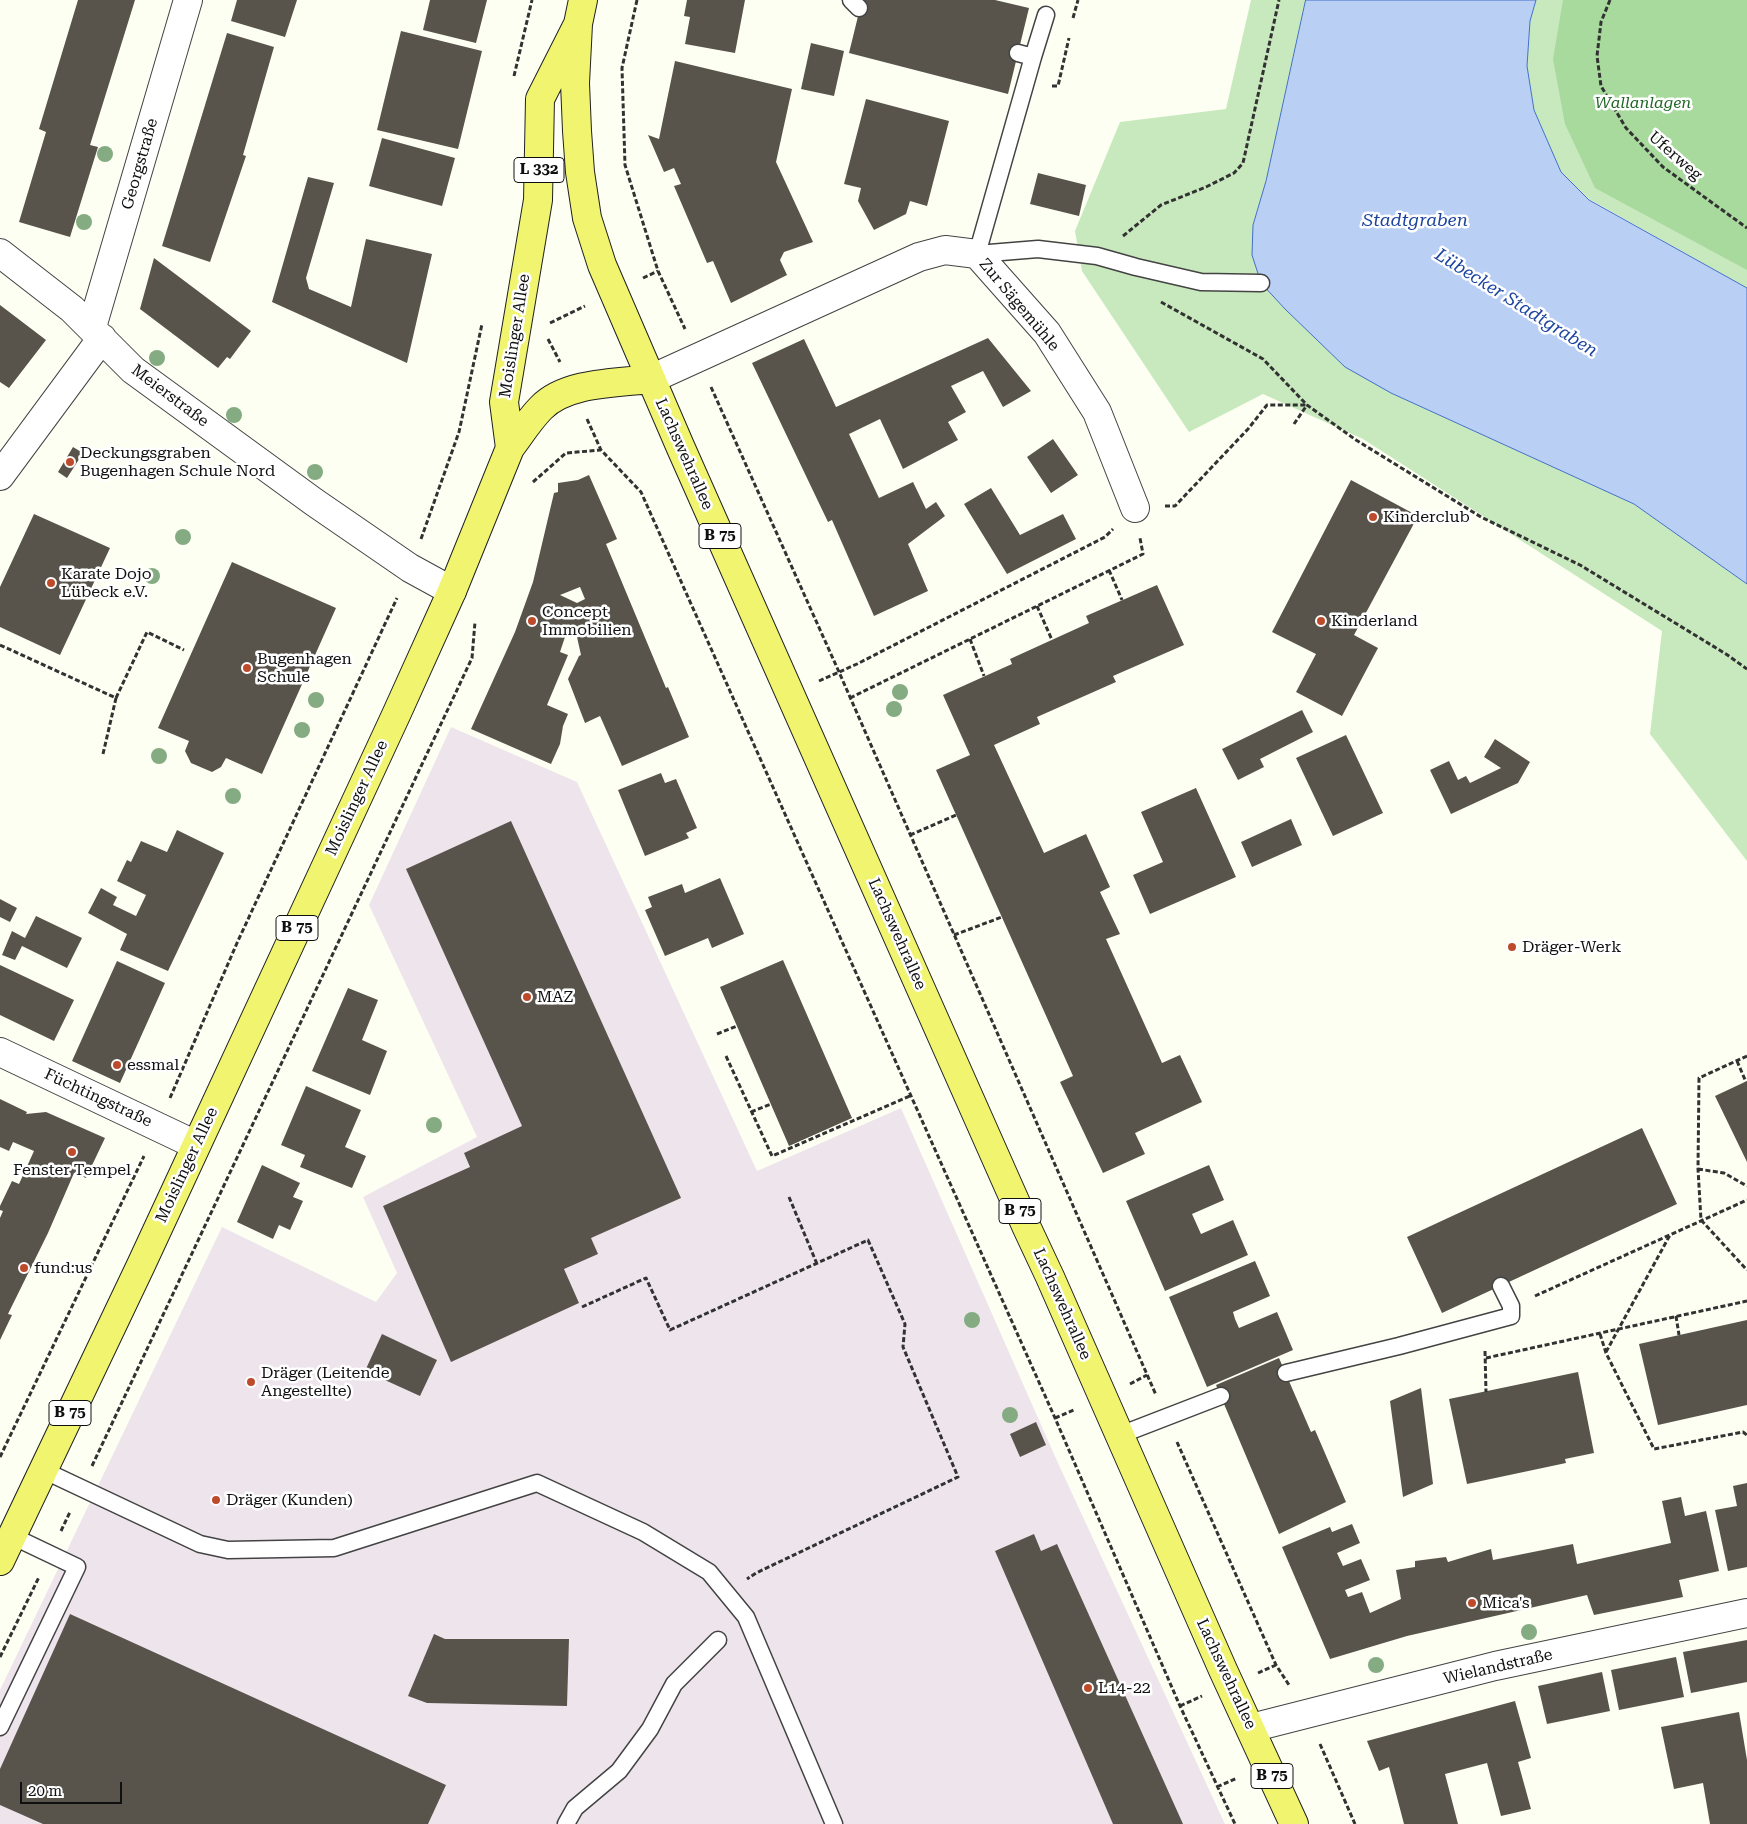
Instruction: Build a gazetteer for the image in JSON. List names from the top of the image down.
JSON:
{
  "streets": {
    "main road": [
      "L 332",
      "Moislinger Allee",
      "Lachswehrallee",
      "B 75"
    ],
    "street": [
      "Georgstraße",
      "Zur Sägemühle",
      "Meierstraße",
      "Füchtingstraße",
      "Wielandstraße"
    ],
    "path": ["Uferweg"]
  },
  "crossings": [
    ["Georgstraße", "Meierstraße"],
    ["Zur Sägemühle", "Lachswehrallee"],
    ["Zur Sägemühle", "B 75"],
    ["Moislinger Allee", "Meierstraße"],
    ["Moislinger Allee", "Lachswehrallee"],
    ["Moislinger Allee", "B 75"],
    ["Moislinger Allee", "Füchtingstraße"],
    ["Lachswehrallee", "B 75"],
    ["Lachswehrallee", "Wielandstraße"]
  ],
  "water": ["Stadtgraben", "Lübecker Stadtgraben"],
  "parks": ["Wallanlagen"],
  "places": [
    "Deckungsgraben Bugenhagen Schule Nord",
    "Kinderclub",
    "Karate Dojo Lübeck e.V.",
    "Concept Immobilien",
    "Kinderland",
    "Bugenhagen Schule",
    "Dräger-Werk",
    "MAZ",
    "essmal",
    "Fenster Tempel",
    "fund:us",
    "Dräger (Leitende Angestellte)",
    "Dräger (Kunden)",
    "Mica's",
    "L14-22"
  ],
  "scale_bar": "20 m"
}
